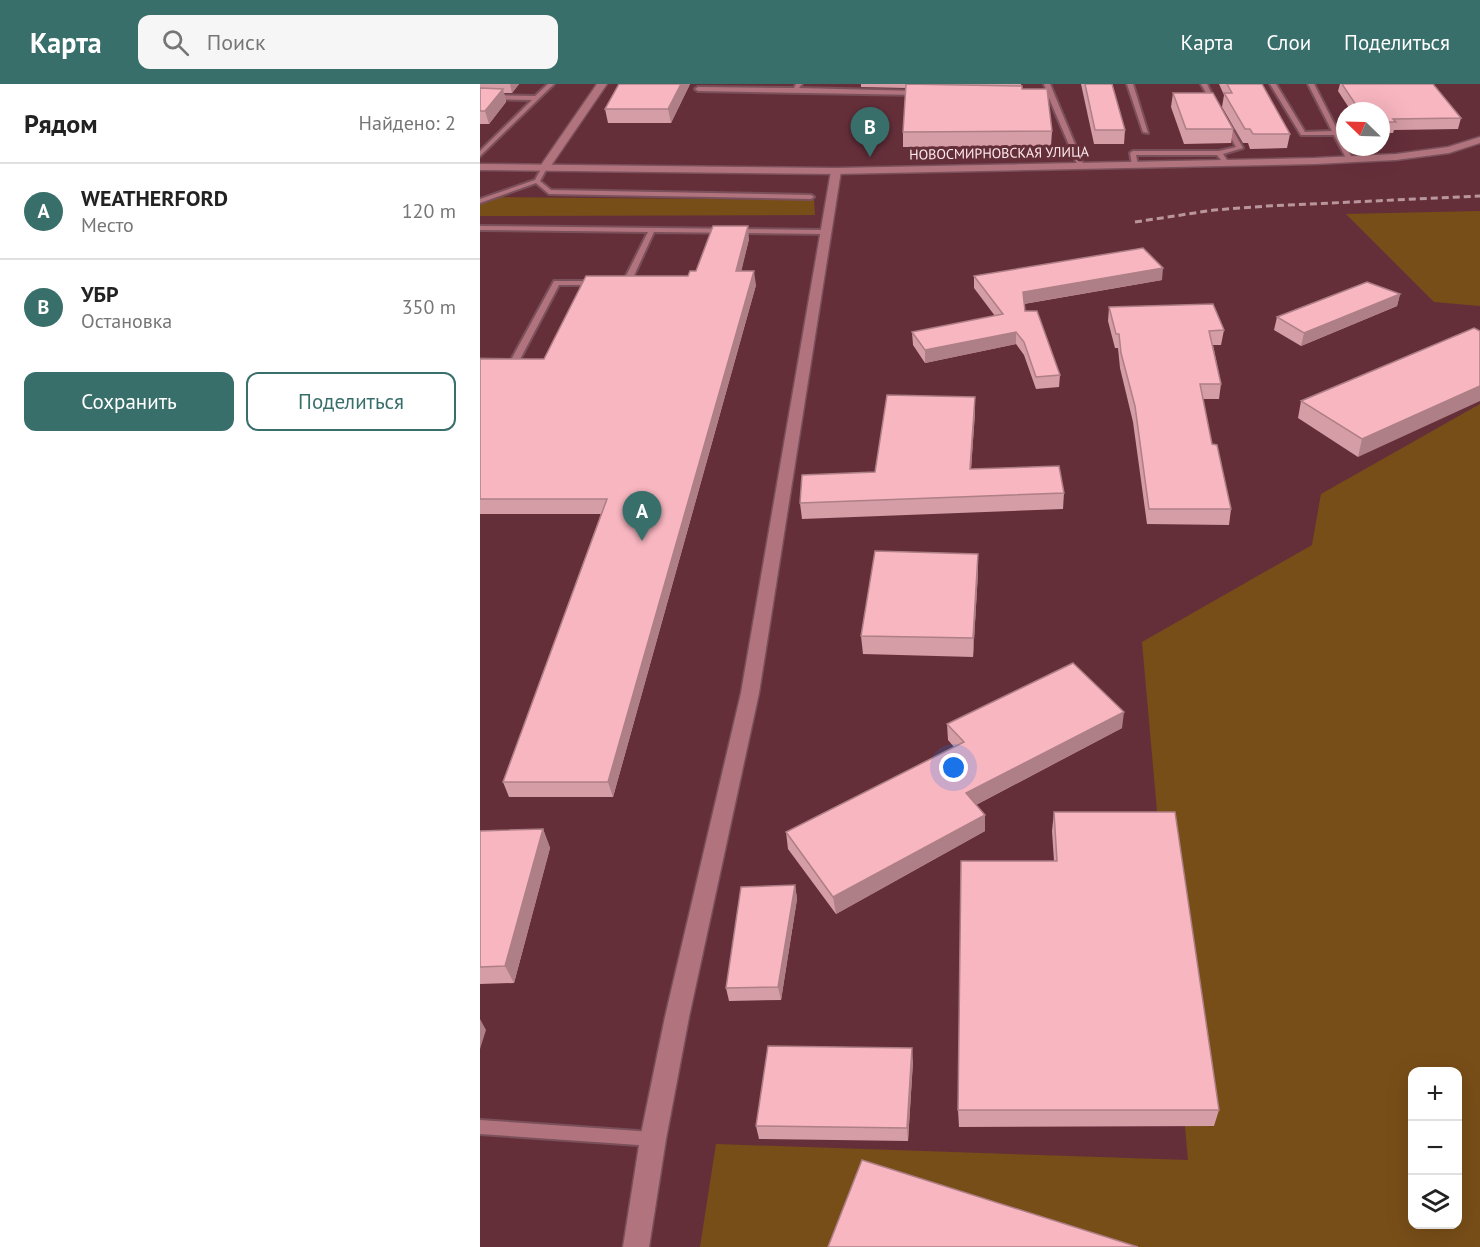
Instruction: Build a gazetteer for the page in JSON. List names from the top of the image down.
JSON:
{
  "streets": {
    "street": ["НОВОСМИРНОВСКАЯ УЛИЦА"]
  },
  "north": "top left",
  "page": {
    "header": "Карта",
    "search": "Поиск",
    "nav": ["Карта", "Слои", "Поделиться"],
    "heading": ["Рядом", "Найдено: 2"],
    "pins": ["B", "A"],
    "list": [
      {
        "mark": "A",
        "name": "WEATHERFORD",
        "note": "Место",
        "value": "120 m"
      },
      {
        "mark": "B",
        "name": "УБР",
        "note": "Остановка",
        "value": "350 m"
      }
    ],
    "buttons": ["Сохранить", "Поделиться"],
    "map_buttons": ["+", "−"]
  }
}
